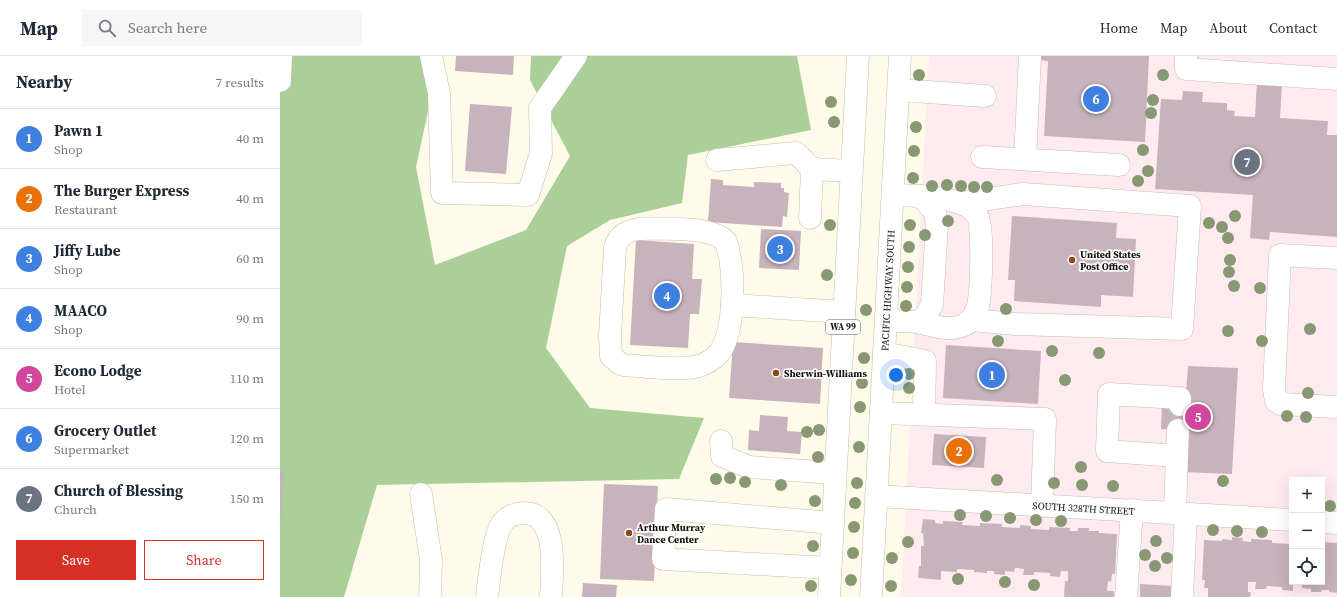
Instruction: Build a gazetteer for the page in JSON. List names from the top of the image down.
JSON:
{
  "streets": {
    "main road": ["PACIFIC HIGHWAY SOUTH", "WA 99", "SOUTH 328TH STREET"]
  },
  "crossings": [
    ["PACIFIC HIGHWAY SOUTH", "SOUTH 328TH STREET"]
  ],
  "places": ["United States Post Office", "Sherwin-Williams", "Arthur Murray Dance Center"],
  "page": {
    "header": "Map",
    "search": "Search here",
    "nav": [
      "Home",
      "Map",
      "About",
      "Contact"
    ],
    "heading": ["Nearby", "7 results"],
    "pins": [
      "6",
      "7",
      "3",
      "4",
      "1",
      "5",
      "2"
    ],
    "list": [
      {
        "mark": "1",
        "name": "Pawn 1",
        "note": "Shop",
        "value": "40 m"
      },
      {
        "mark": "2",
        "name": "The Burger Express",
        "note": "Restaurant",
        "value": "40 m"
      },
      {
        "mark": "3",
        "name": "Jiffy Lube",
        "note": "Shop",
        "value": "60 m"
      },
      {
        "mark": "4",
        "name": "MAACO",
        "note": "Shop",
        "value": "90 m"
      },
      {
        "mark": "5",
        "name": "Econo Lodge",
        "note": "Hotel",
        "value": "110 m"
      },
      {
        "mark": "6",
        "name": "Grocery Outlet",
        "note": "Supermarket",
        "value": "120 m"
      },
      {
        "mark": "7",
        "name": "Church of Blessing",
        "note": "Church",
        "value": "150 m"
      }
    ],
    "map_buttons": ["+", "−"],
    "buttons": ["Save", "Share"]
  }
}
